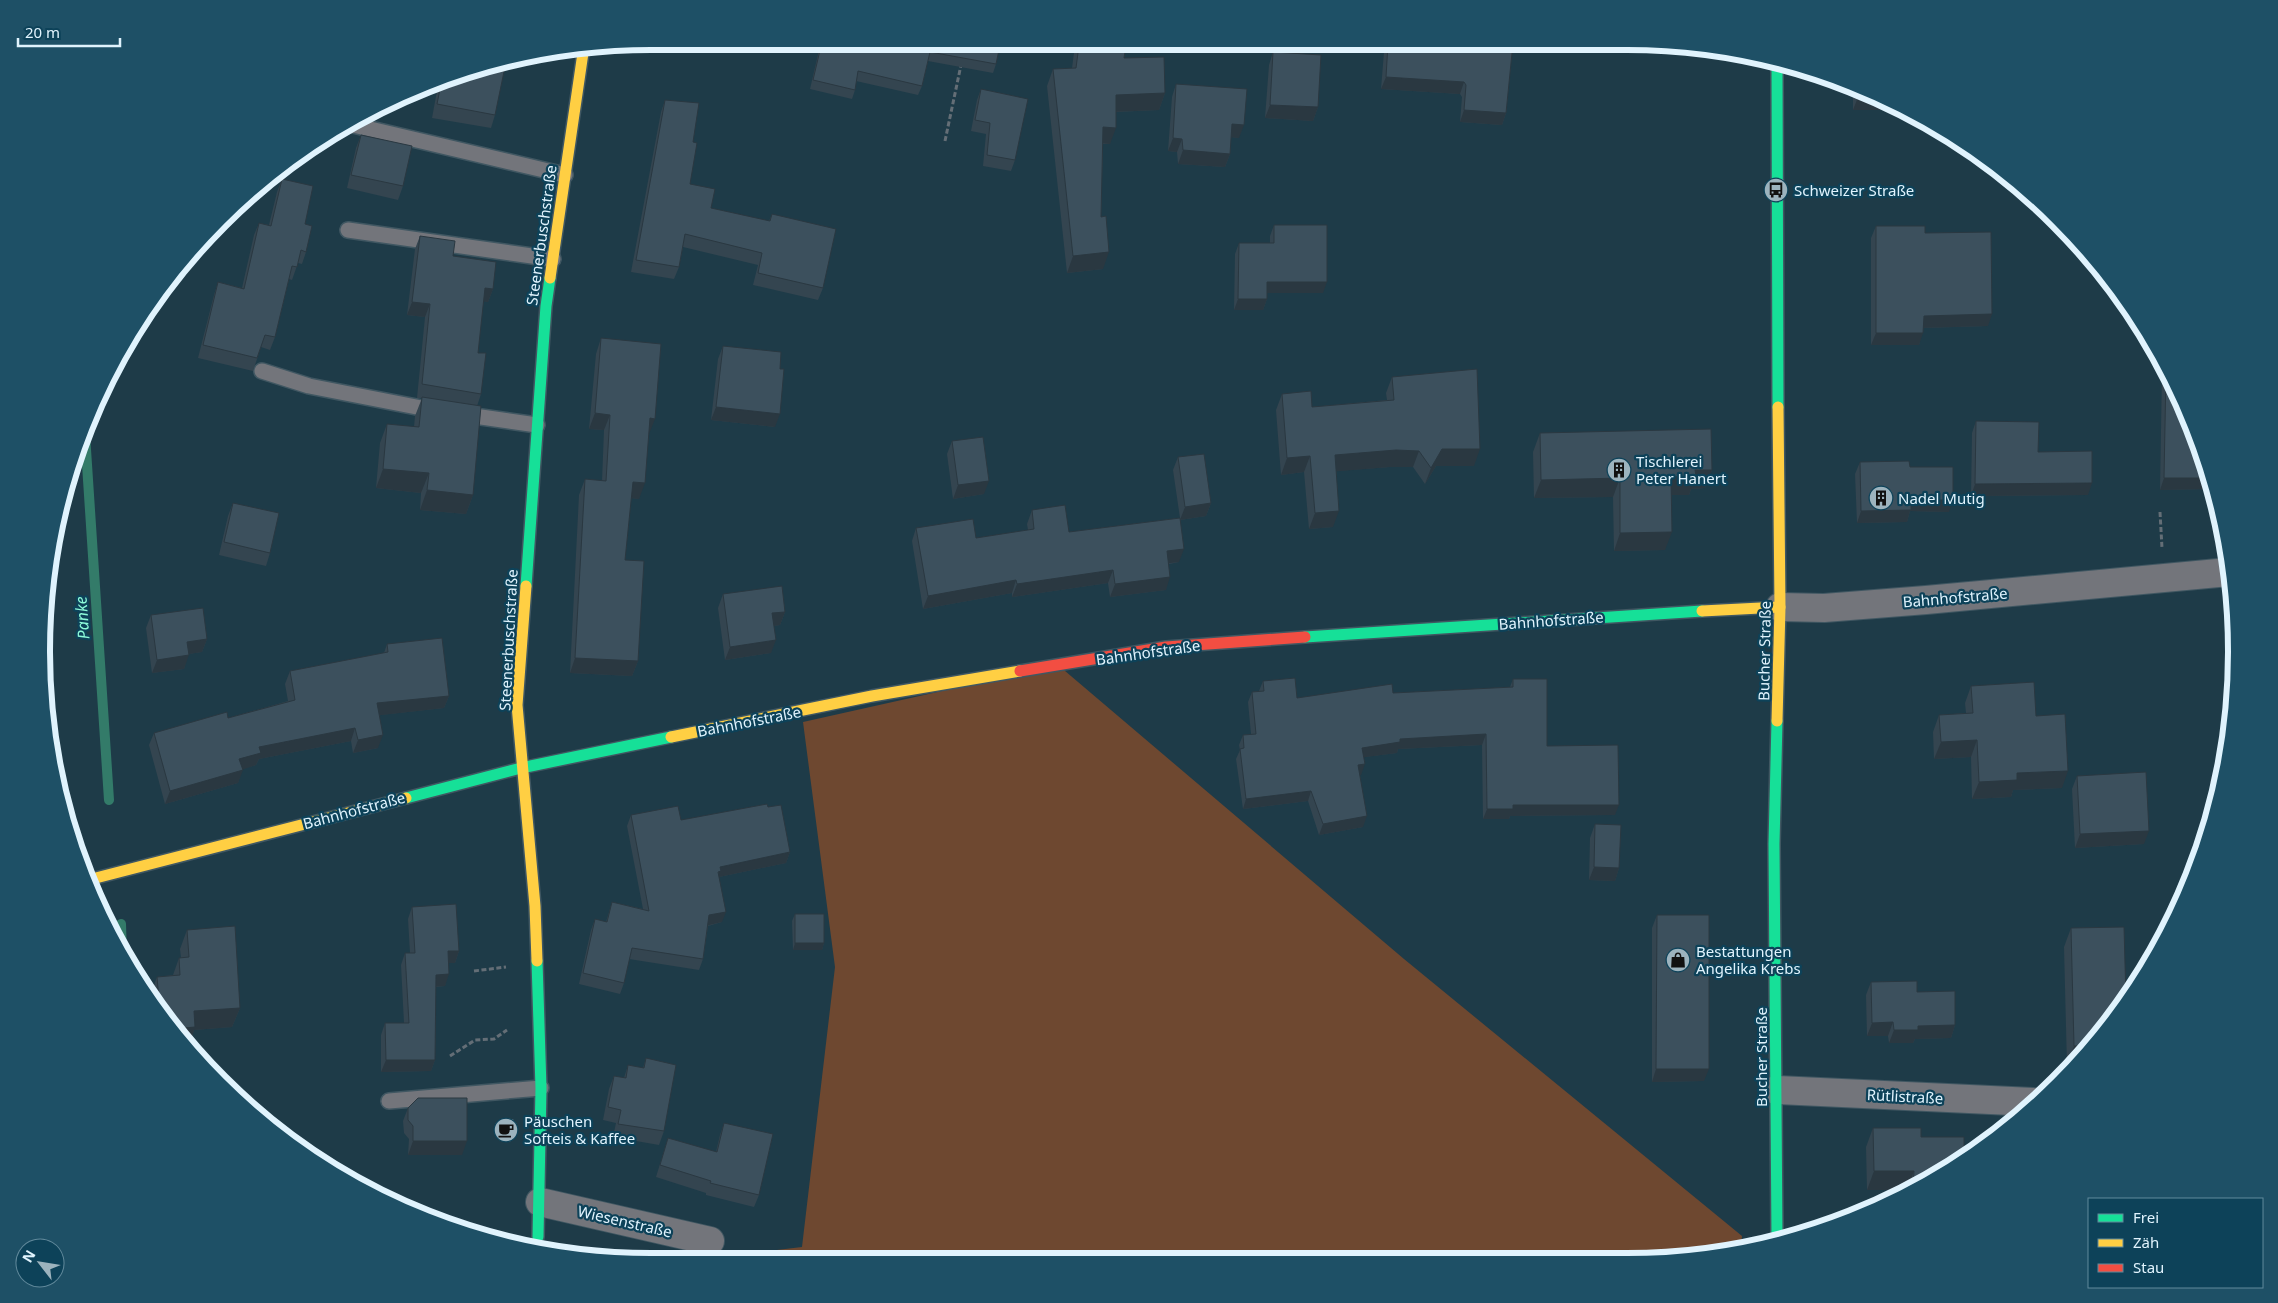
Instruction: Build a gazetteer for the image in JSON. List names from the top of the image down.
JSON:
{
  "streets": {
    "street": [
      "Steenerbuschstraße",
      "Bahnhofstraße",
      "Bucher Straße",
      "Rütlistraße",
      "Wiesenstraße"
    ]
  },
  "crossings": [
    ["Steenerbuschstraße", "Bahnhofstraße"],
    ["Steenerbuschstraße", "Wiesenstraße"],
    ["Bahnhofstraße", "Bucher Straße"],
    ["Bucher Straße", "Rütlistraße"]
  ],
  "water": ["Panke"],
  "places": {
    "bus stop": ["Schweizer Straße"],
    "building": ["Tischlerei Peter Hanert", "Nadel Mutig"],
    "shop": ["Bestattungen Angelika Krebs"],
    "cafe": ["Päuschen Softeis & Kaffee"]
  },
  "legend": ["Frei", "Zäh", "Stau"],
  "scale_bar": "20 m",
  "north": "top left"
}
